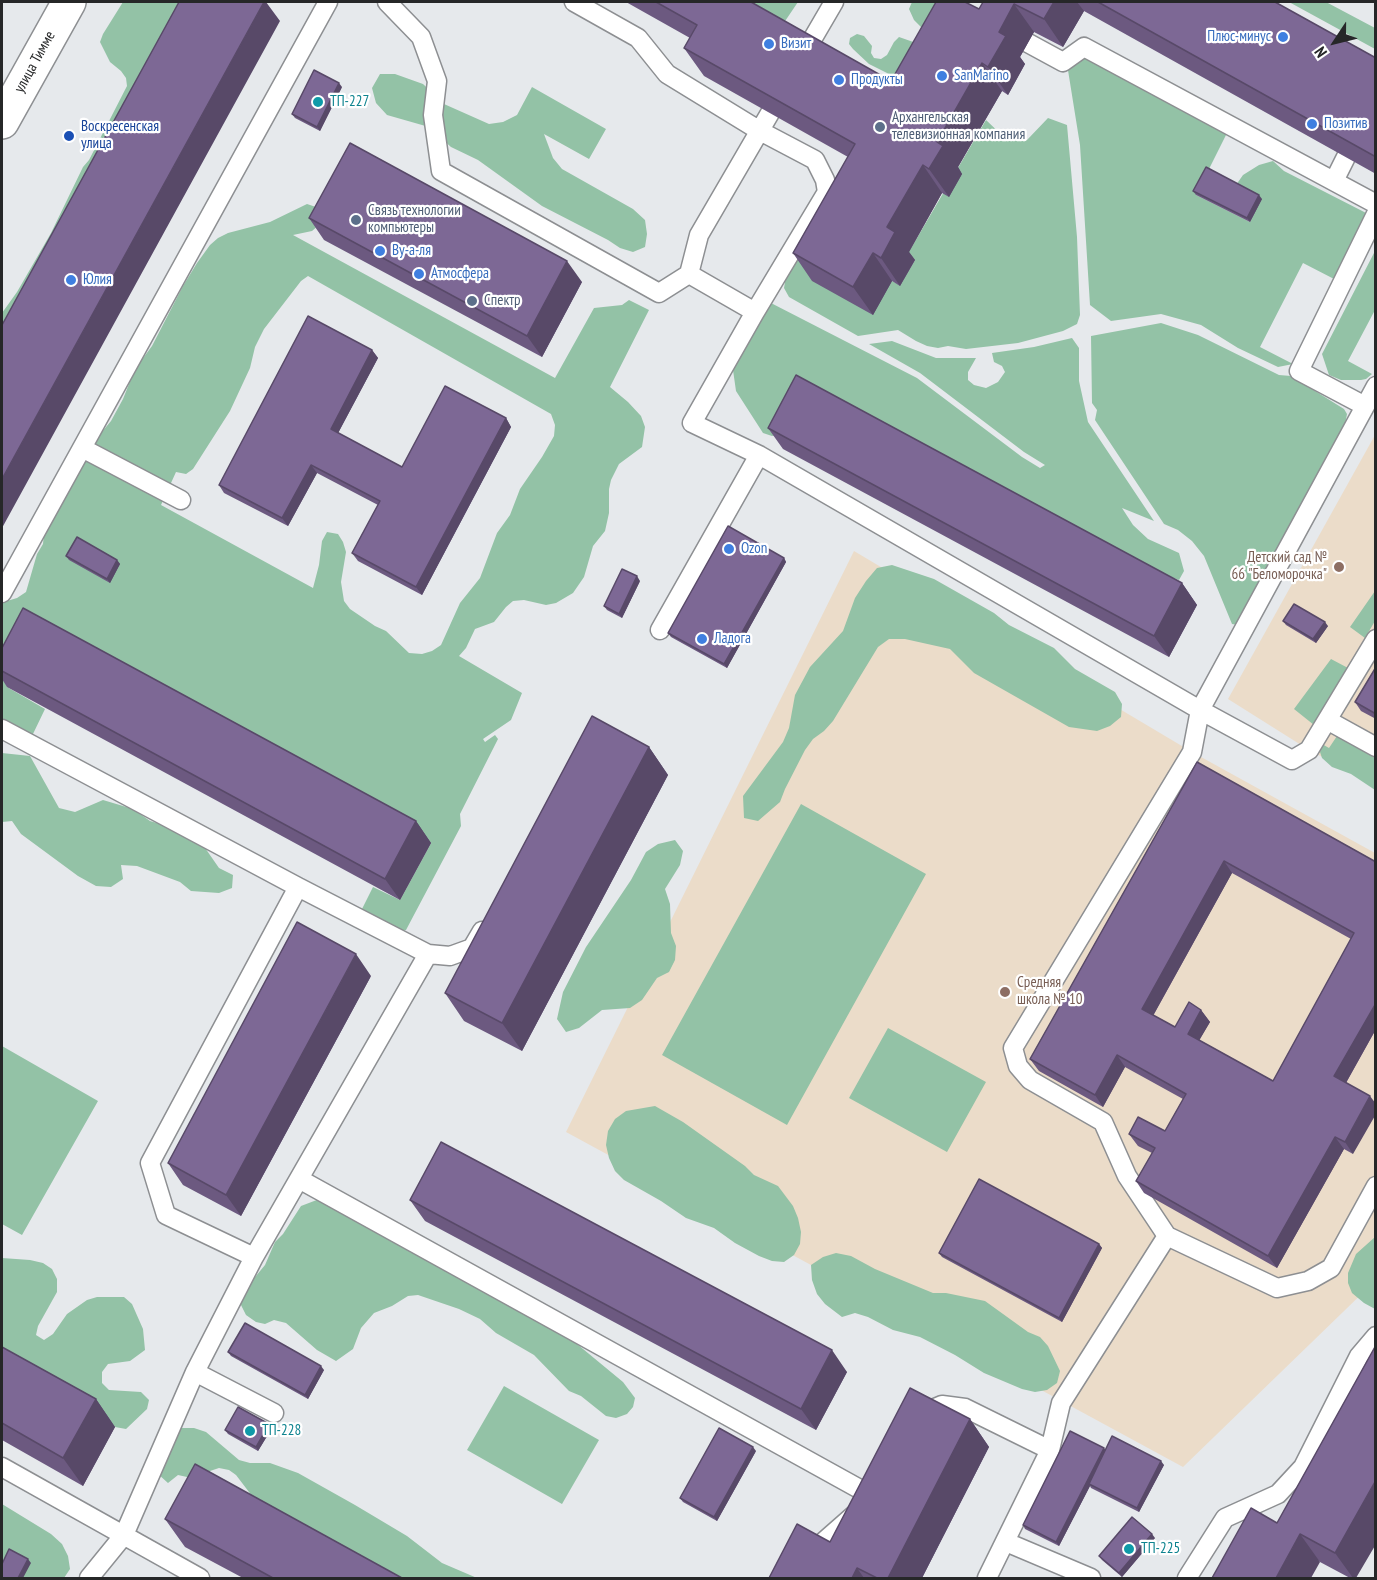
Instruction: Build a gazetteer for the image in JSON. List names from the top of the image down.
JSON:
{
  "streets": {
    "main road": ["улица Тимме"]
  },
  "places": [
    "Плюс-минус",
    "Визит",
    "SanMarino",
    "Продукты",
    "ТП-227",
    "Позитив",
    "Архангельская телевизионная компания",
    "Воскресенская улица",
    "Связь технологии компьютеры",
    "Ву-а-ля",
    "Атмосфера",
    "Юлия",
    "Спектр",
    "Ozon",
    "Детский сад № 66 \"Беломорочка\"",
    "Ладога",
    "Средняя школа № 10",
    "ТП-228",
    "ТП-225"
  ],
  "north": "bottom left"
}
